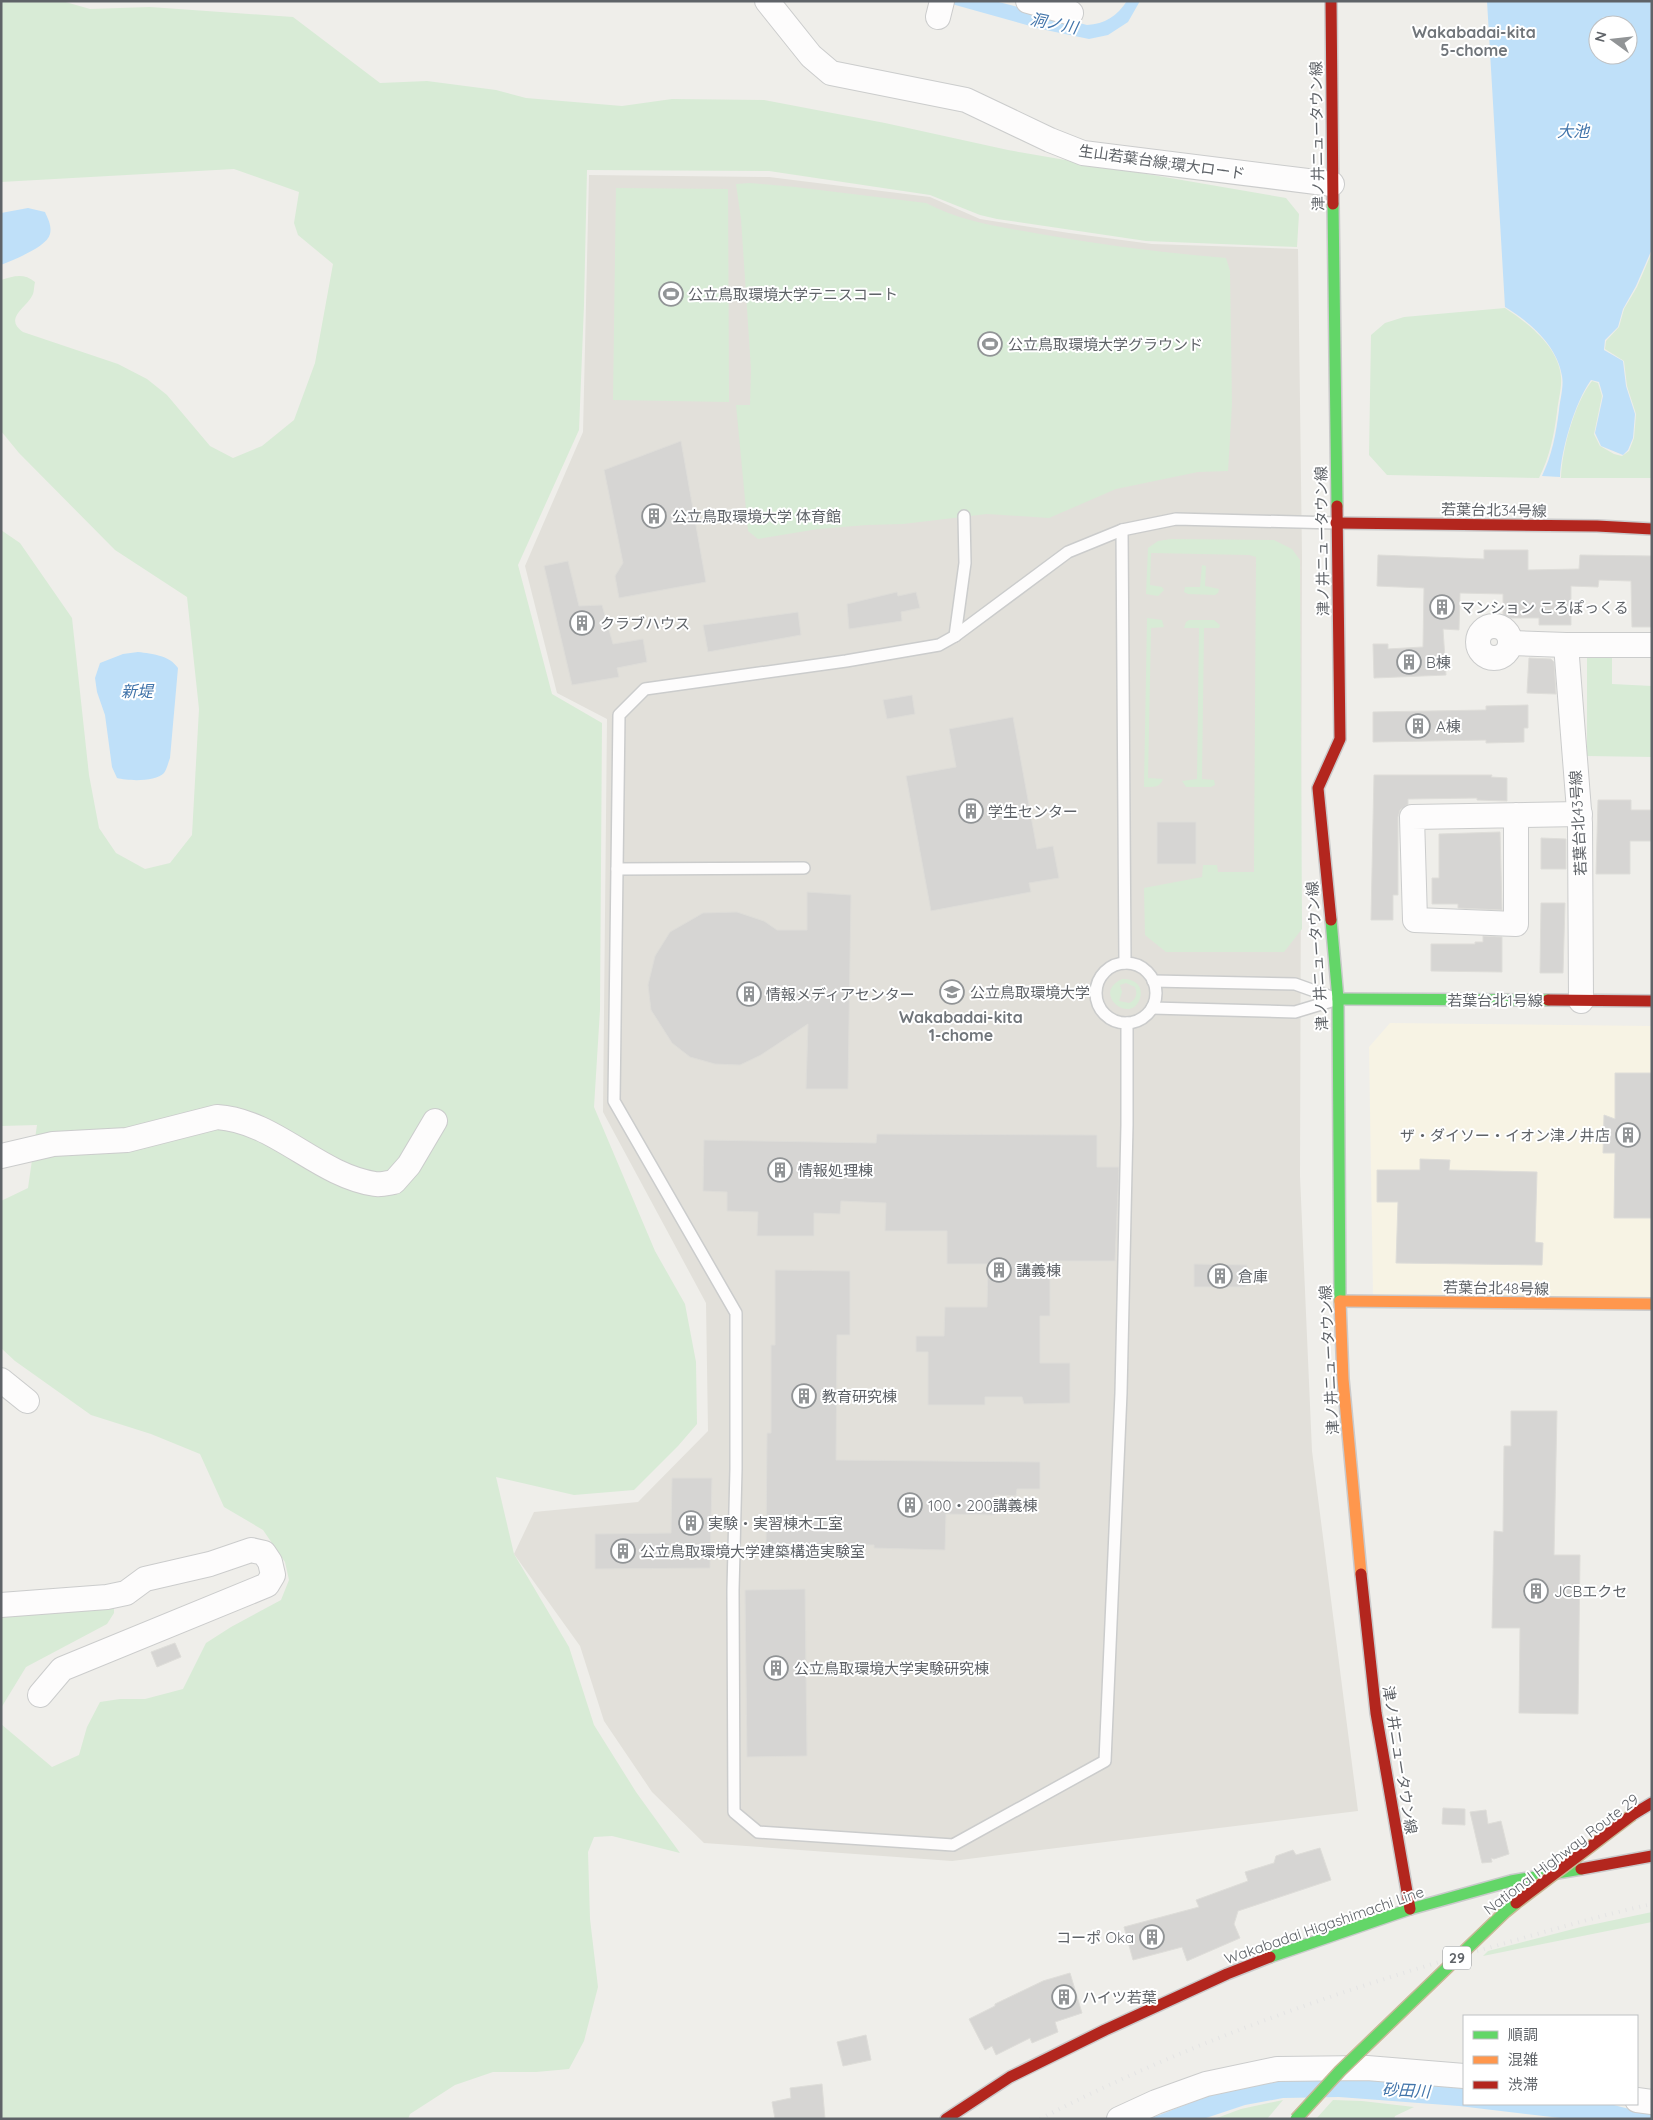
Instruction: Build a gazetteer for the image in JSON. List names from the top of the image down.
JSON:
{
  "streets": {
    "main road": [
      "津ノ井ニュータウン線",
      "若葉台北34号線",
      "若葉台北1号線",
      "若葉台北48号線",
      "National Highway Route 29",
      "Wakabadai Higashimachi Line",
      "29"
    ],
    "street": ["生山若葉台線;環大ロード", "若葉台北43号線"]
  },
  "crossings": [
    ["津ノ井ニュータウン線", "生山若葉台線;環大ロード"],
    ["津ノ井ニュータウン線", "若葉台北34号線"],
    ["津ノ井ニュータウン線", "若葉台北1号線"],
    ["津ノ井ニュータウン線", "若葉台北48号線"],
    ["津ノ井ニュータウン線", "Wakabadai Higashimachi Line"],
    ["若葉台北43号線", "若葉台北1号線"]
  ],
  "districts": ["Wakabadai-kita 5-chome", "Wakabadai-kita 1-chome"],
  "water": [
    "洞ノ川",
    "大池",
    "新堤",
    "砂田川"
  ],
  "places": {
    "sports": ["公立鳥取環境大学テニスコート", "公立鳥取環境大学グラウンド"],
    "building": [
      "公立鳥取環境大学 体育館",
      "マンション ころぽっくる",
      "クラブハウス",
      "B棟",
      "A棟",
      "学生センター",
      "情報メディアセンター",
      "ザ・ダイソー・イオン津ノ井店",
      "情報処理棟",
      "講義棟",
      "倉庫",
      "教育研究棟",
      "100・200講義棟",
      "実験・実習棟木工室",
      "公立鳥取環境大学建築構造実験室",
      "JCBエクセ",
      "公立鳥取環境大学実験研究棟",
      "コーポ Oka",
      "ハイツ若葉"
    ],
    "school or university": ["公立鳥取環境大学"]
  },
  "legend": ["順調", "混雑", "渋滞"],
  "north": "left"
}
